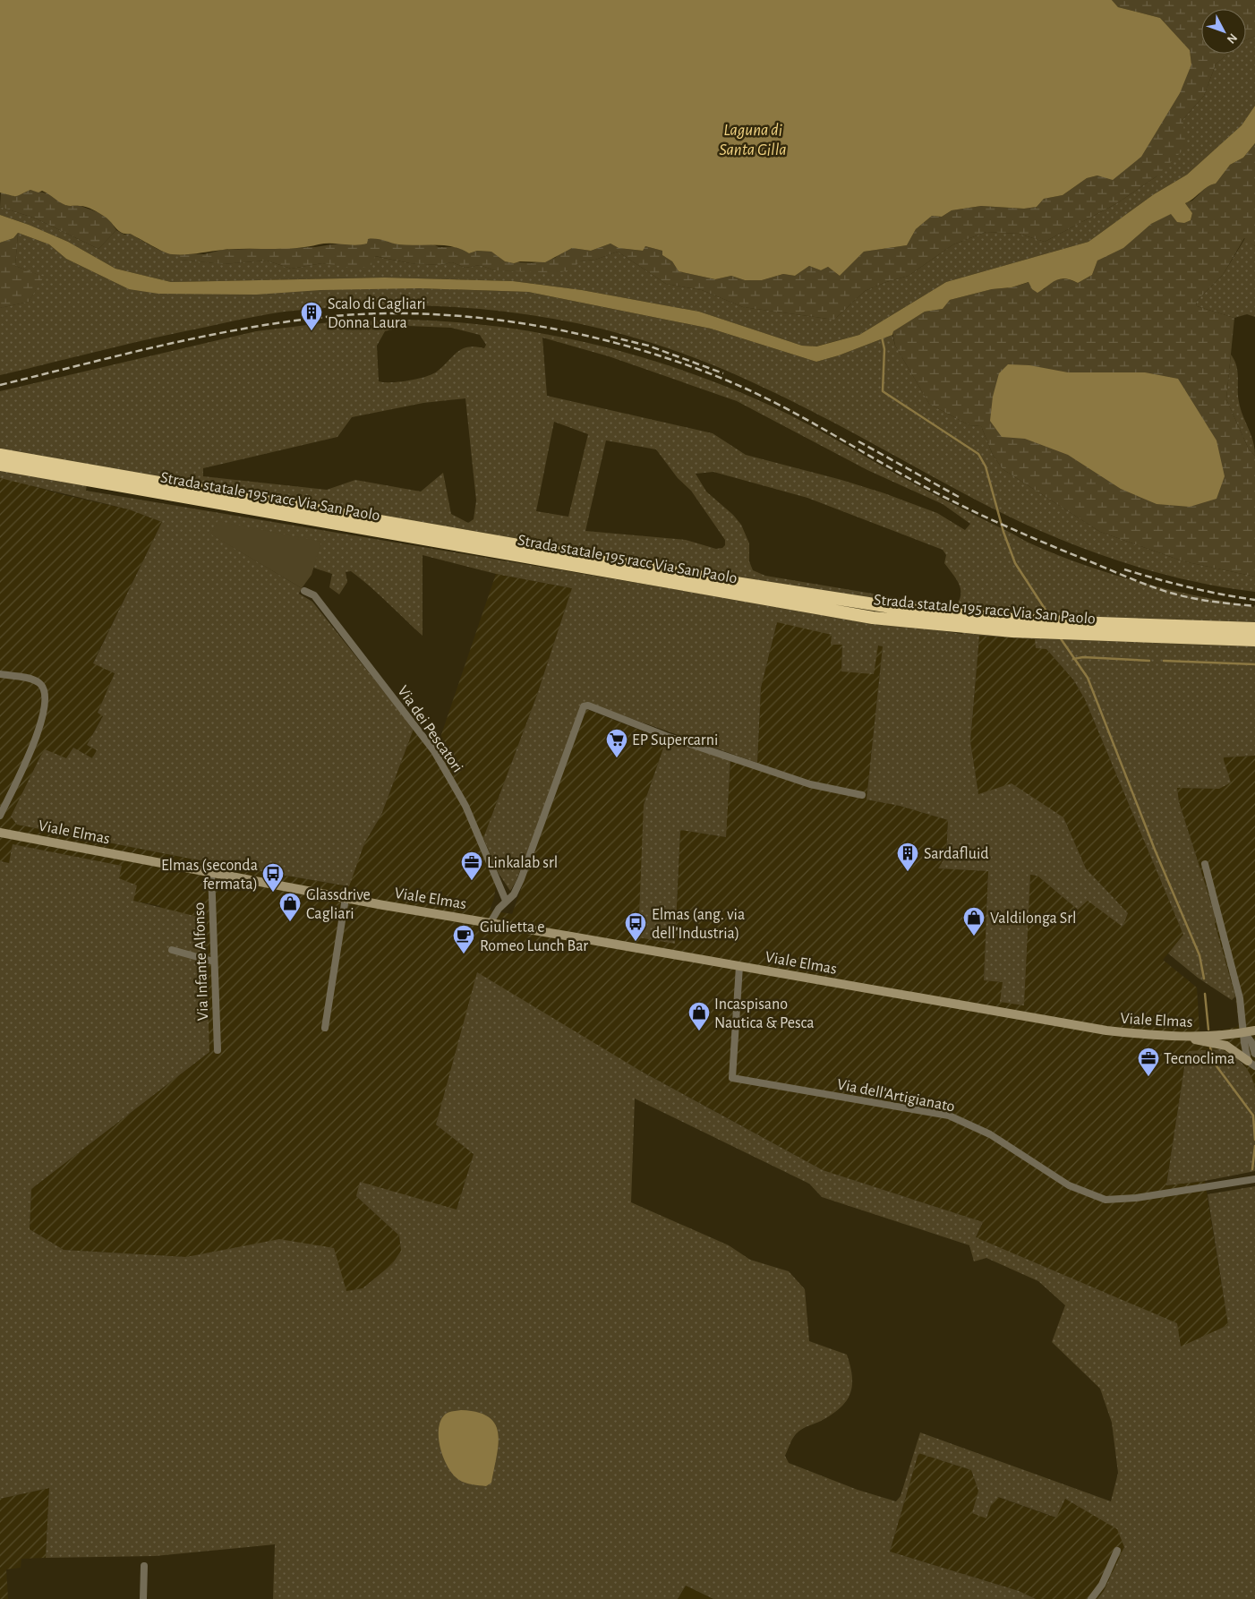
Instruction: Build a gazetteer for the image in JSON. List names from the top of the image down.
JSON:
{
  "streets": {
    "highway": ["Strada statale 195 racc Via San Paolo"],
    "main road": ["Viale Elmas"],
    "street": ["Via dei Pescatori", "Via Infante Alfonso", "Via dell'Artigianato"]
  },
  "crossings": [
    ["Viale Elmas", "Via Infante Alfonso"],
    ["Viale Elmas", "Via dell'Artigianato"]
  ],
  "water": ["Laguna di Santa Gilla"],
  "places": {
    "building": ["Scalo di Cagliari Donna Laura", "Sardafluid"],
    "supermarket": ["EP Supercarni"],
    "office": ["Linkalab srl", "Tecnoclima"],
    "bus stop": ["Elmas (seconda fermata)", "Elmas (ang. via dell'Industria)"],
    "shop": ["Glassdrive Cagliari", "Valdilonga Srl", "Incaspisano Nautica & Pesca"],
    "cafe": ["Giulietta e Romeo Lunch Bar"]
  },
  "north": "bottom right"
}
